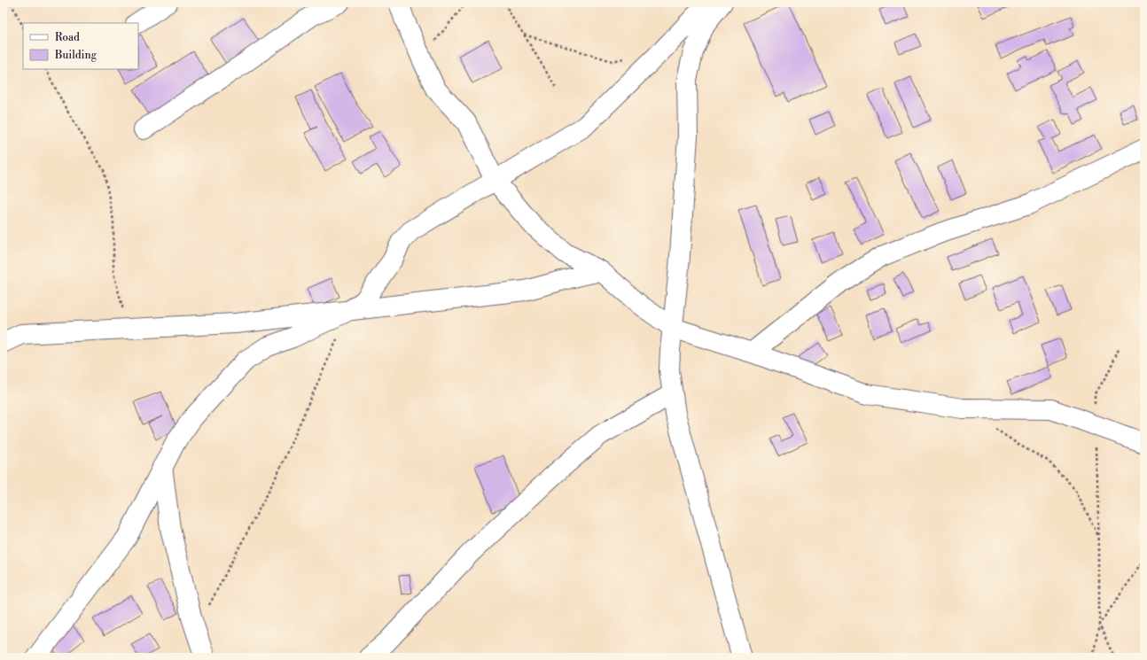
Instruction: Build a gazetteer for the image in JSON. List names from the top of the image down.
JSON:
{
  "legend": ["Road", "Building"]
}
